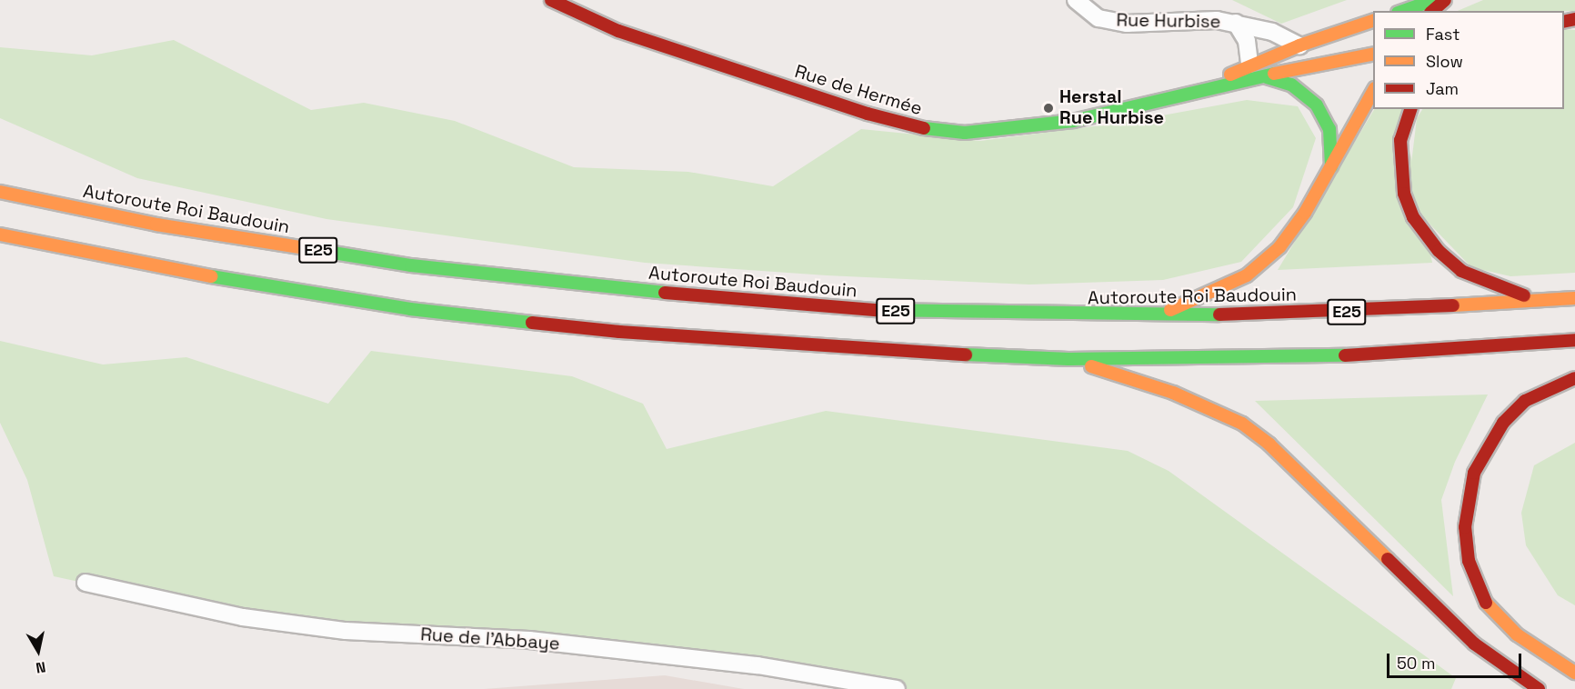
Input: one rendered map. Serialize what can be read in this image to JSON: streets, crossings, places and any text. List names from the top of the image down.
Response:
{
  "streets": {
    "main road": ["Rue de Hermée", "Autoroute Roi Baudouin", "E25"],
    "street": ["Rue Hurbise", "Rue de l'Abbaye"]
  },
  "crossings": [
    ["Rue Hurbise", "Rue de Hermée"]
  ],
  "places": ["Herstal Rue Hurbise"],
  "legend": ["Fast", "Slow", "Jam"],
  "scale_bar": "50 m",
  "north": "bottom"
}
